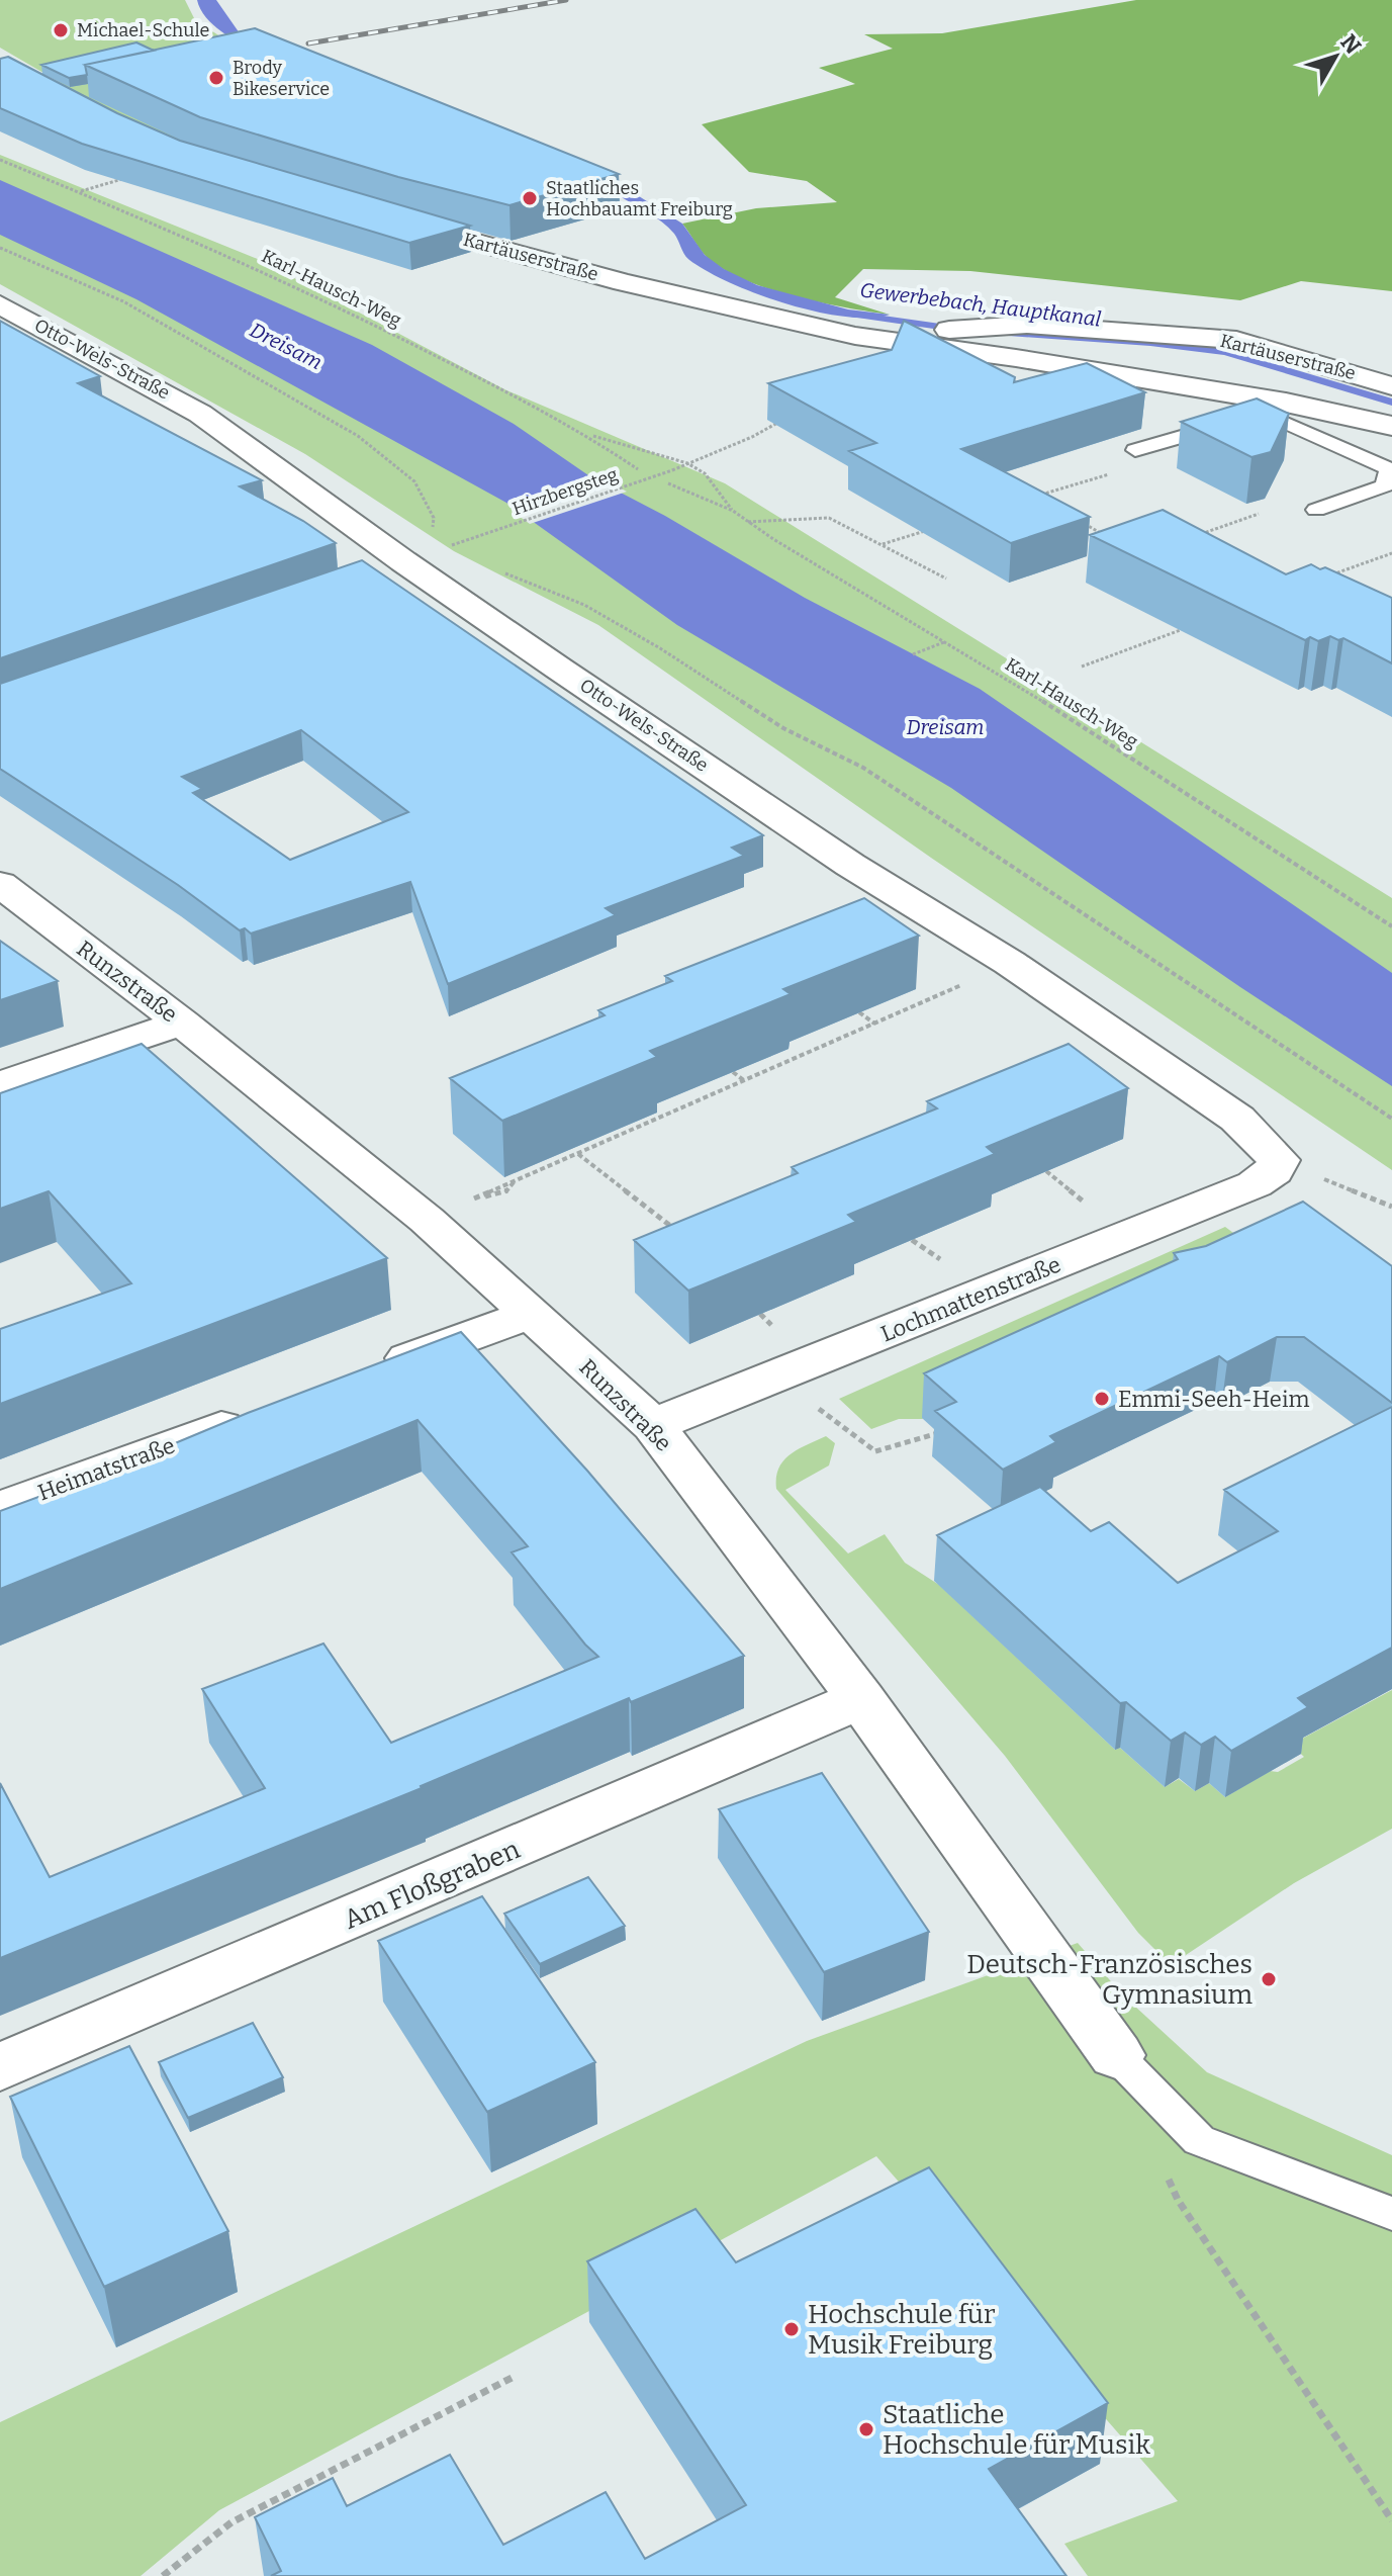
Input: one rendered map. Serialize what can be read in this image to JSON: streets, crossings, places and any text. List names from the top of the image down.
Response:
{
  "streets": {
    "street": [
      "Kartäuserstraße",
      "Otto-Wels-Straße",
      "Runzstraße",
      "Lochmattenstraße",
      "Heimatstraße",
      "Am Floßgraben"
    ],
    "path": ["Karl-Hausch-Weg", "Hirzbergsteg"]
  },
  "crossings": [
    ["Karl-Hausch-Weg", "Hirzbergsteg"],
    ["Otto-Wels-Straße", "Lochmattenstraße"],
    ["Runzstraße", "Lochmattenstraße"],
    ["Runzstraße", "Am Floßgraben"]
  ],
  "water": ["Gewerbebach, Hauptkanal", "Dreisam"],
  "places": [
    "Michael-Schule",
    "Brody Bikeservice",
    "Staatliches Hochbauamt Freiburg",
    "Emmi-Seeh-Heim",
    "Deutsch-Französisches Gymnasium",
    "Hochschule für Musik Freiburg",
    "Staatliche Hochschule für Musik"
  ],
  "north": "top right"
}
